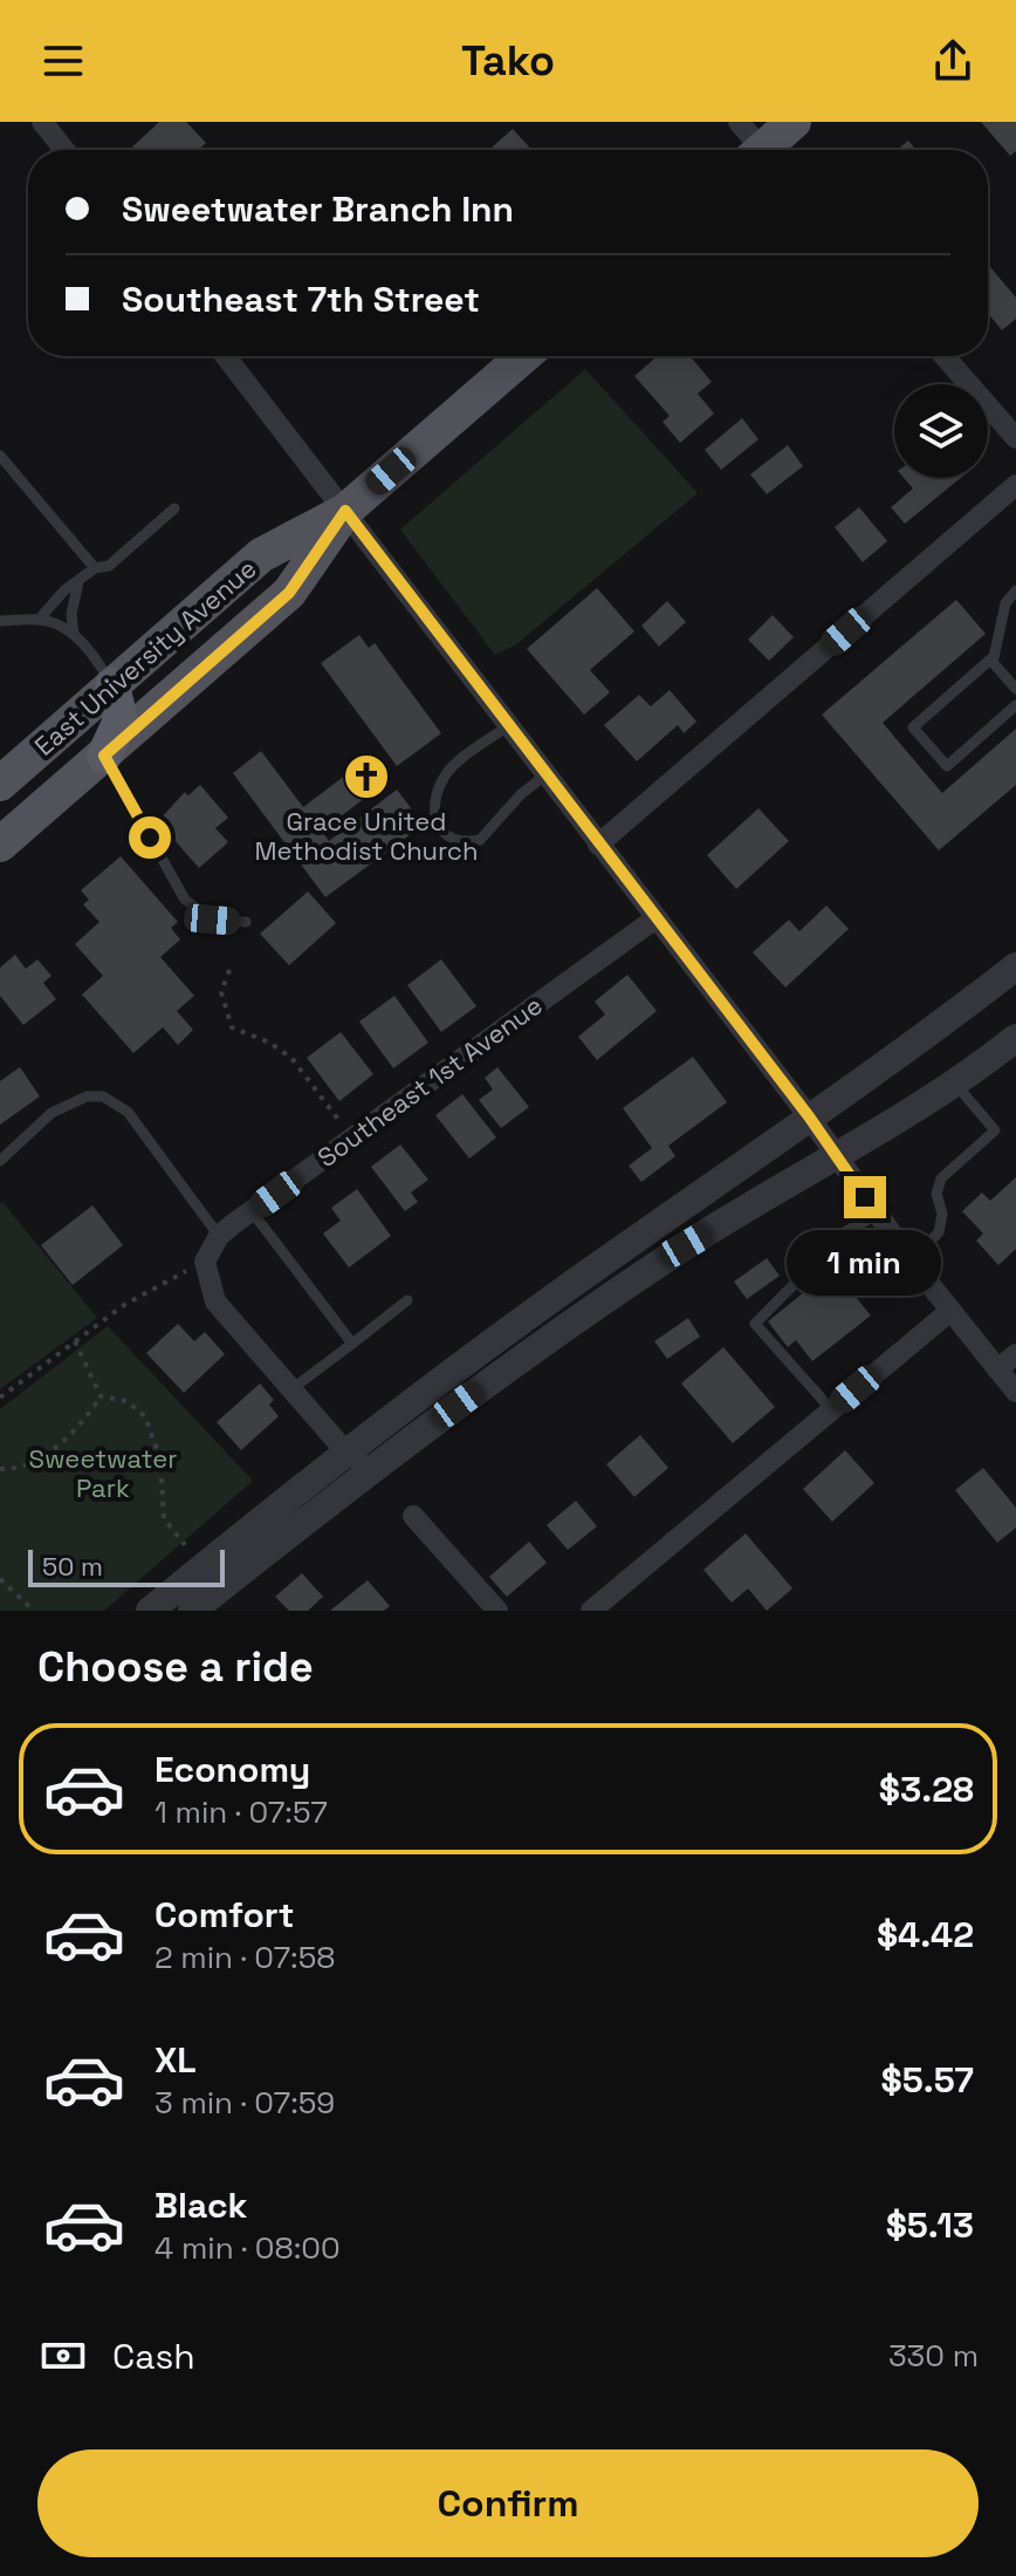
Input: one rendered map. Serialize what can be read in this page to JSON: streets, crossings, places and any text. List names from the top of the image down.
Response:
{
  "streets": {
    "main road": ["East University Avenue"],
    "street": ["Southeast 1st Avenue"]
  },
  "parks": ["Sweetwater Park"],
  "places": {
    "church": ["Grace United Methodist Church"]
  },
  "scale_bar": "50 m",
  "page": {
    "header": "Tako",
    "banner": ["Sweetwater Branch Inn", "Southeast 7th Street"],
    "bubble": "1 min",
    "scale": "50 m",
    "heading": "Choose a ride",
    "list": [
      {
        "name": "Economy",
        "note": "1 min · 07:57",
        "value": "$3.28"
      },
      {
        "name": "Comfort",
        "note": "2 min · 07:58",
        "value": "$4.42"
      },
      {
        "name": "XL",
        "note": "3 min · 07:59",
        "value": "$5.57"
      },
      {
        "name": "Black",
        "note": "4 min · 08:00",
        "value": "$5.13"
      }
    ],
    "pay": ["Cash", "330 m"],
    "buttons": "Confirm"
  }
}
